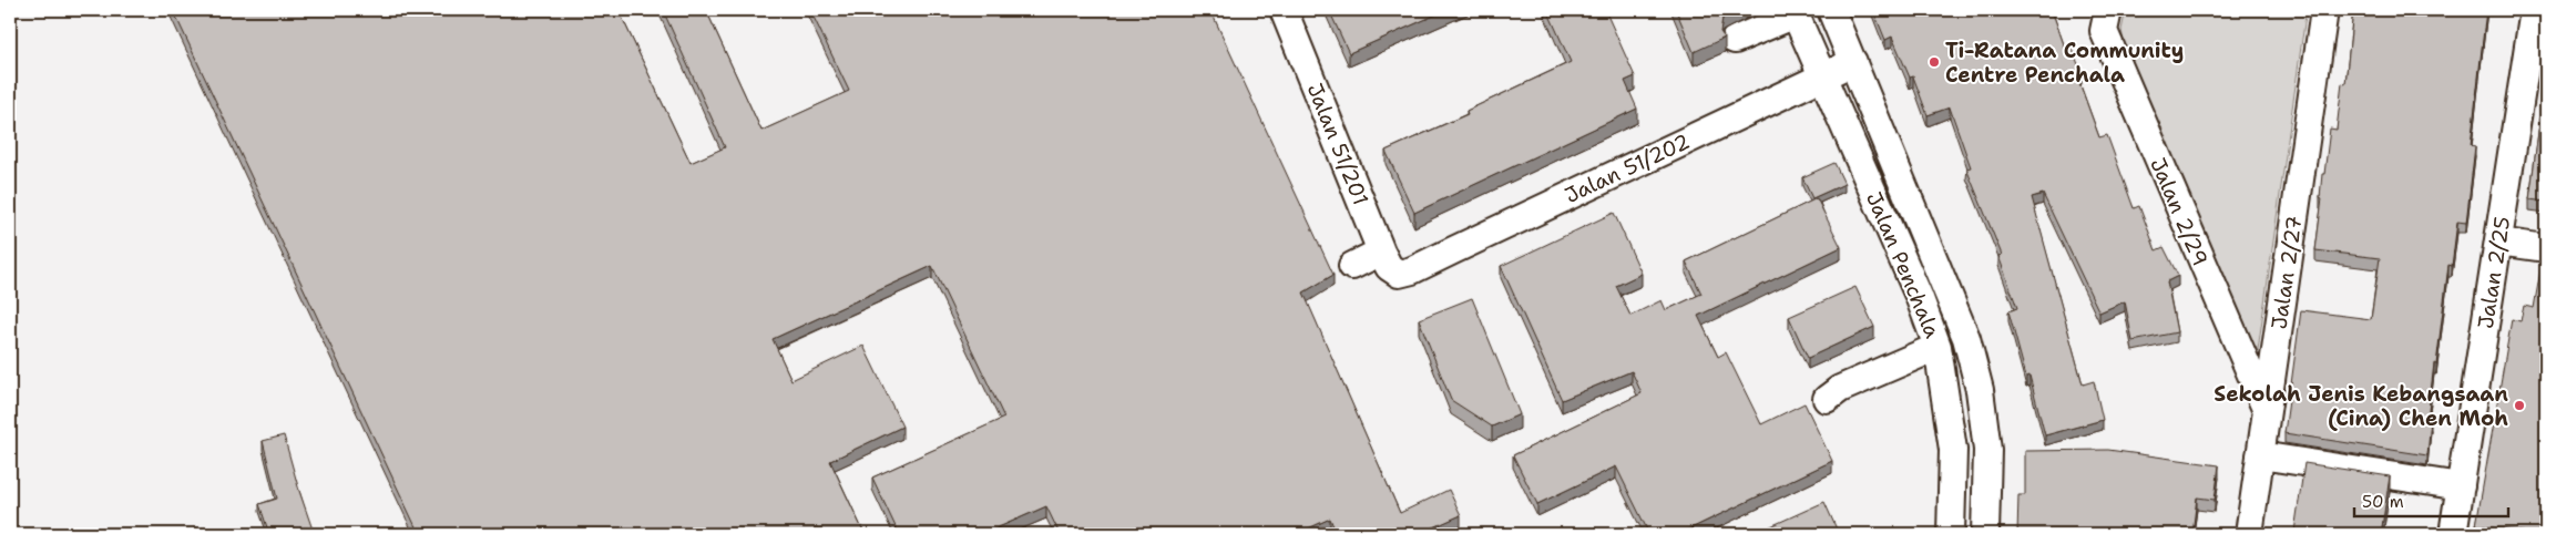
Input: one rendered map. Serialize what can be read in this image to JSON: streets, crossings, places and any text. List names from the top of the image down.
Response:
{
  "streets": {
    "street": [
      "Jalan 51/201",
      "Jalan 51/202",
      "Jalan 2/29",
      "Jalan Penchala",
      "Jalan 2/27",
      "Jalan 2/25"
    ]
  },
  "crossings": [
    ["Jalan 51/201", "Jalan 51/202"],
    ["Jalan 51/202", "Jalan Penchala"],
    ["Jalan 2/29", "Jalan 2/27"]
  ],
  "places": ["Ti-Ratana Community Centre Penchala", "Sekolah Jenis Kebangsaan (Cina) Chen Moh"],
  "scale_bar": "50 m"
}
